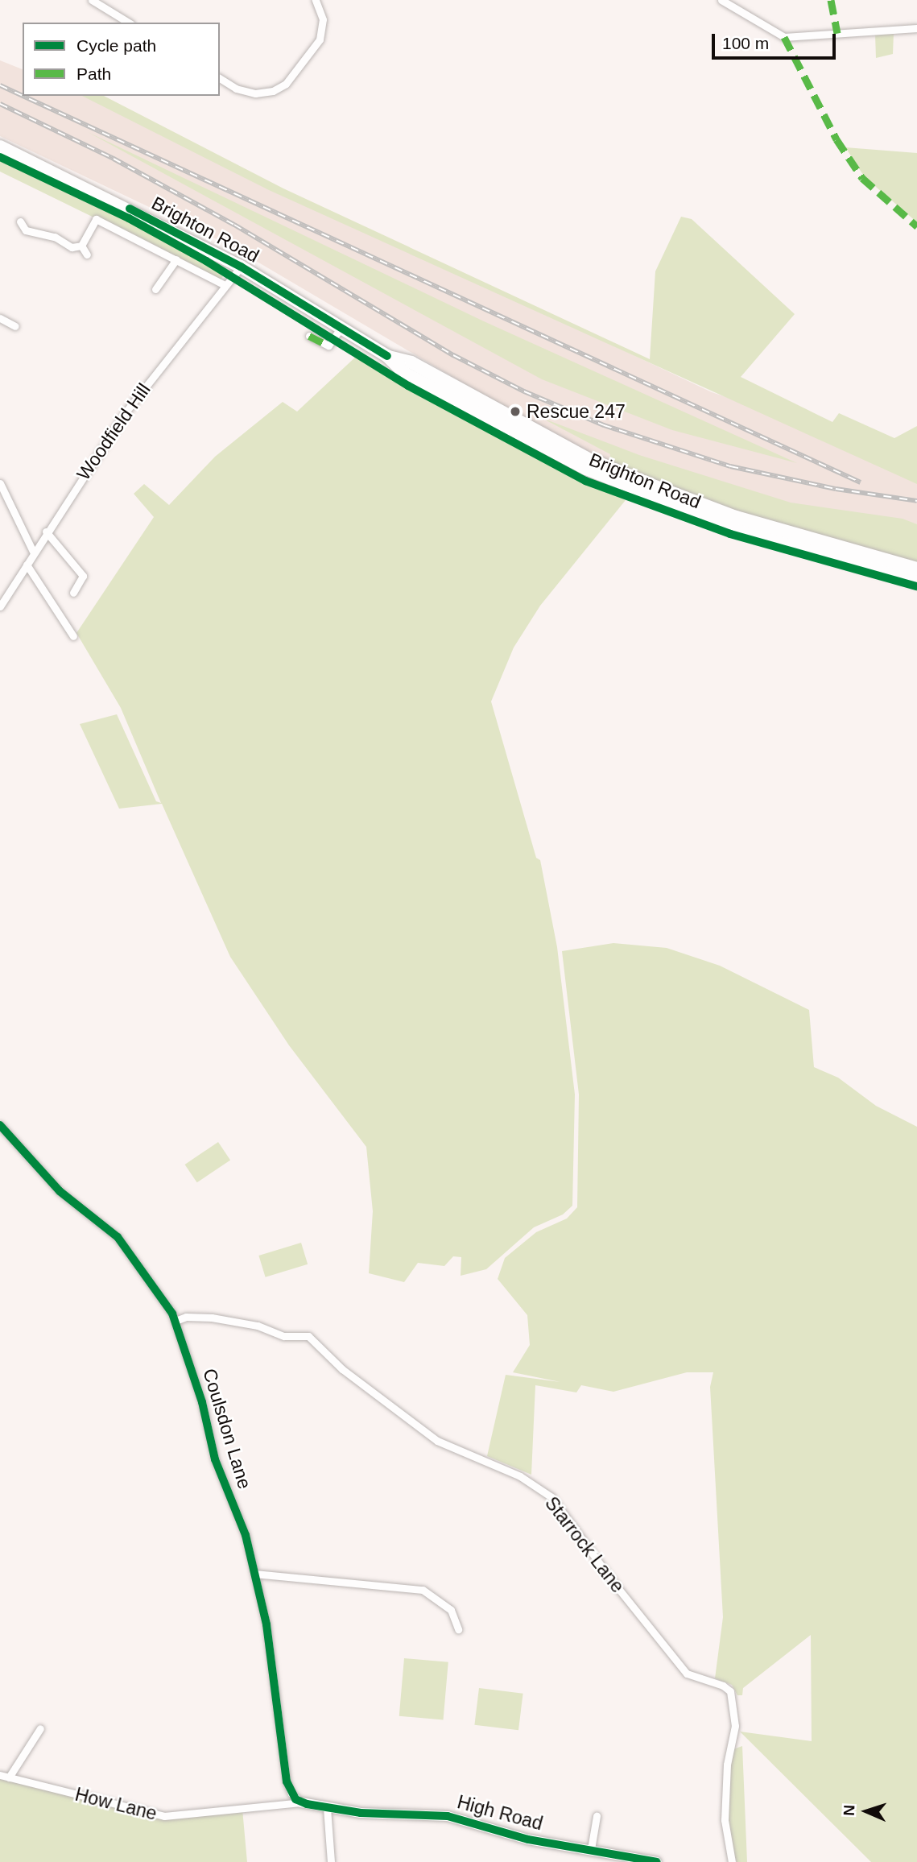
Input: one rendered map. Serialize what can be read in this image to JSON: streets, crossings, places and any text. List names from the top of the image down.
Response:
{
  "streets": {
    "highway": ["Brighton Road"],
    "street": [
      "Woodfield Hill",
      "Coulsdon Lane",
      "Starrock Lane",
      "How Lane",
      "High Road"
    ]
  },
  "crossings": [
    ["Brighton Road", "Woodfield Hill"],
    ["Coulsdon Lane", "Starrock Lane"],
    ["Coulsdon Lane", "How Lane"],
    ["Coulsdon Lane", "High Road"],
    ["How Lane", "High Road"]
  ],
  "places": ["Rescue 247"],
  "legend": ["Cycle path", "Path"],
  "scale_bar": "100 m",
  "north": "left"
}
